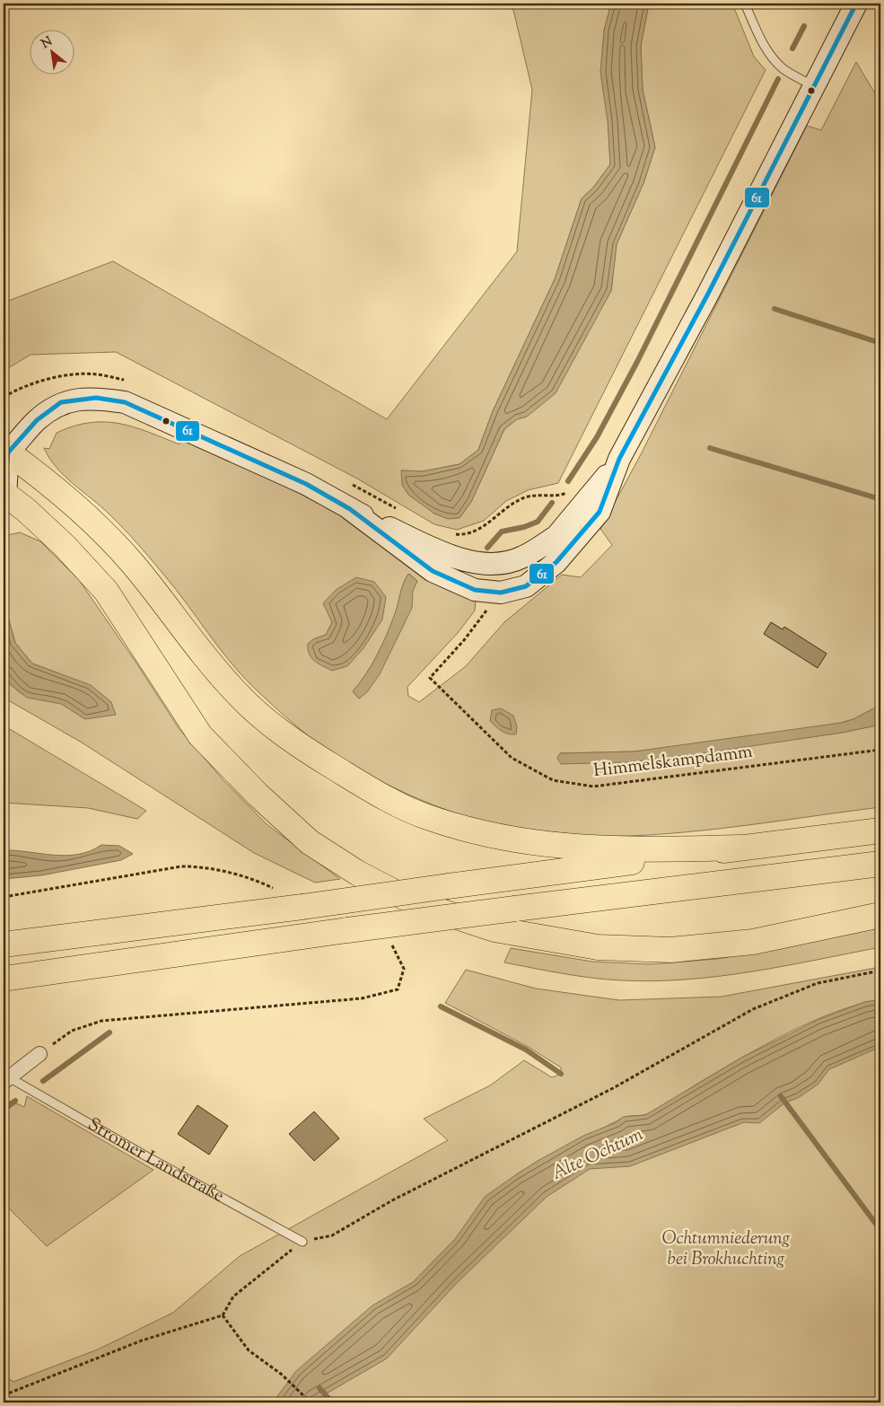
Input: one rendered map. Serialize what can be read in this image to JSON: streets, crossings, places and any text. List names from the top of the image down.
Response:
{
  "streets": {
    "street": ["Stromer Landstraße"],
    "path": ["Himmelskampdamm"]
  },
  "water": ["Alte Ochtum"],
  "parks": ["Ochtumniederung bei Brokhuchting"],
  "lines": ["transit line 61"],
  "north": "top left"
}
